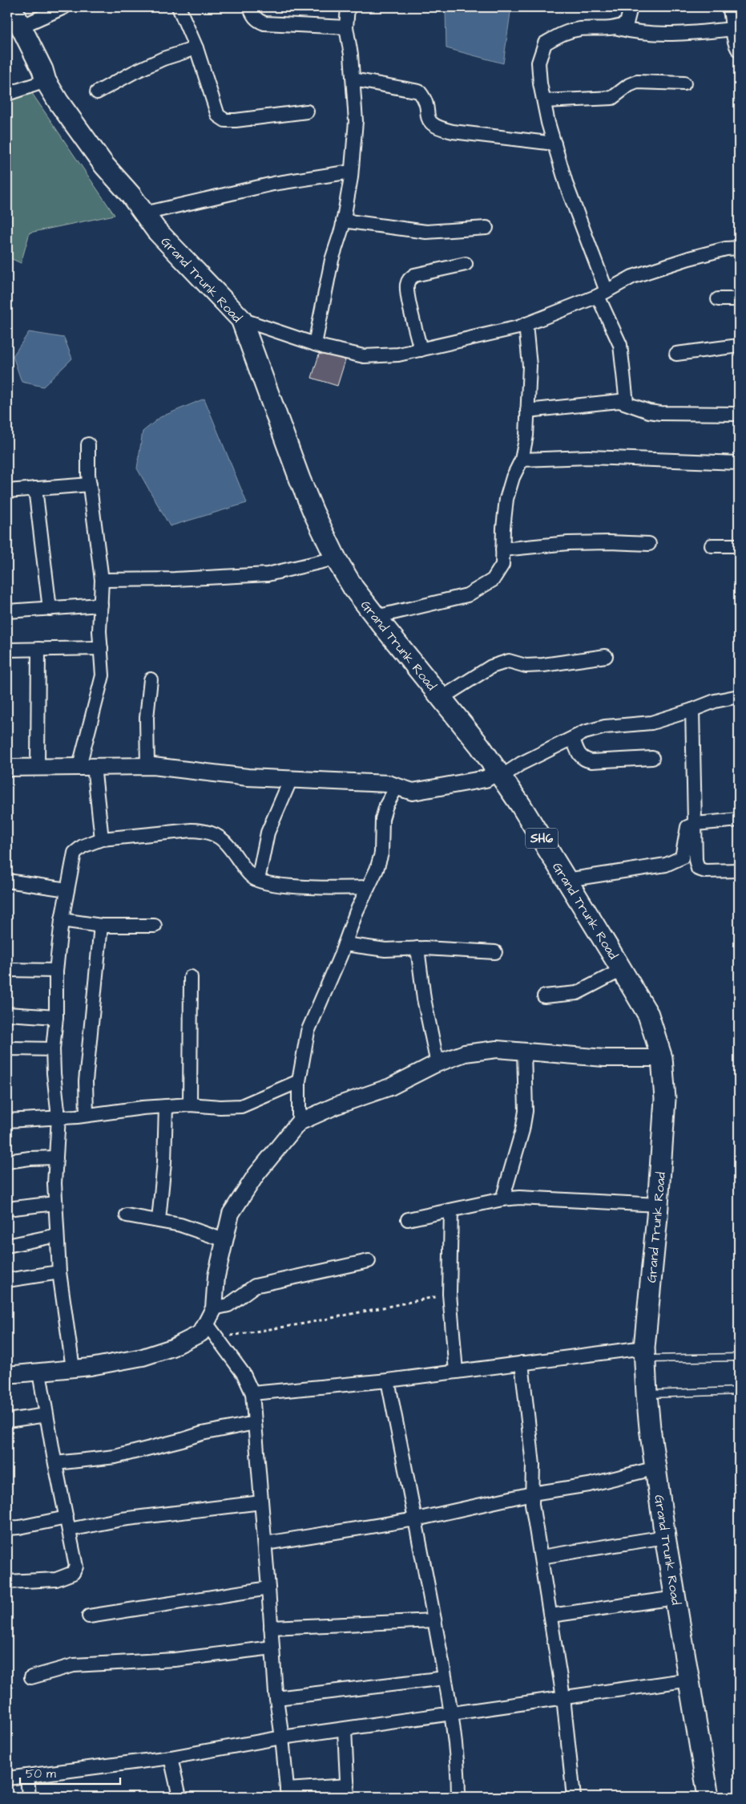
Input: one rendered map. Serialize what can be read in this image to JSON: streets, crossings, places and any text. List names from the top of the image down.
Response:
{
  "streets": {
    "main road": ["Grand Trunk Road", "SH6"]
  },
  "scale_bar": "50 m"
}
